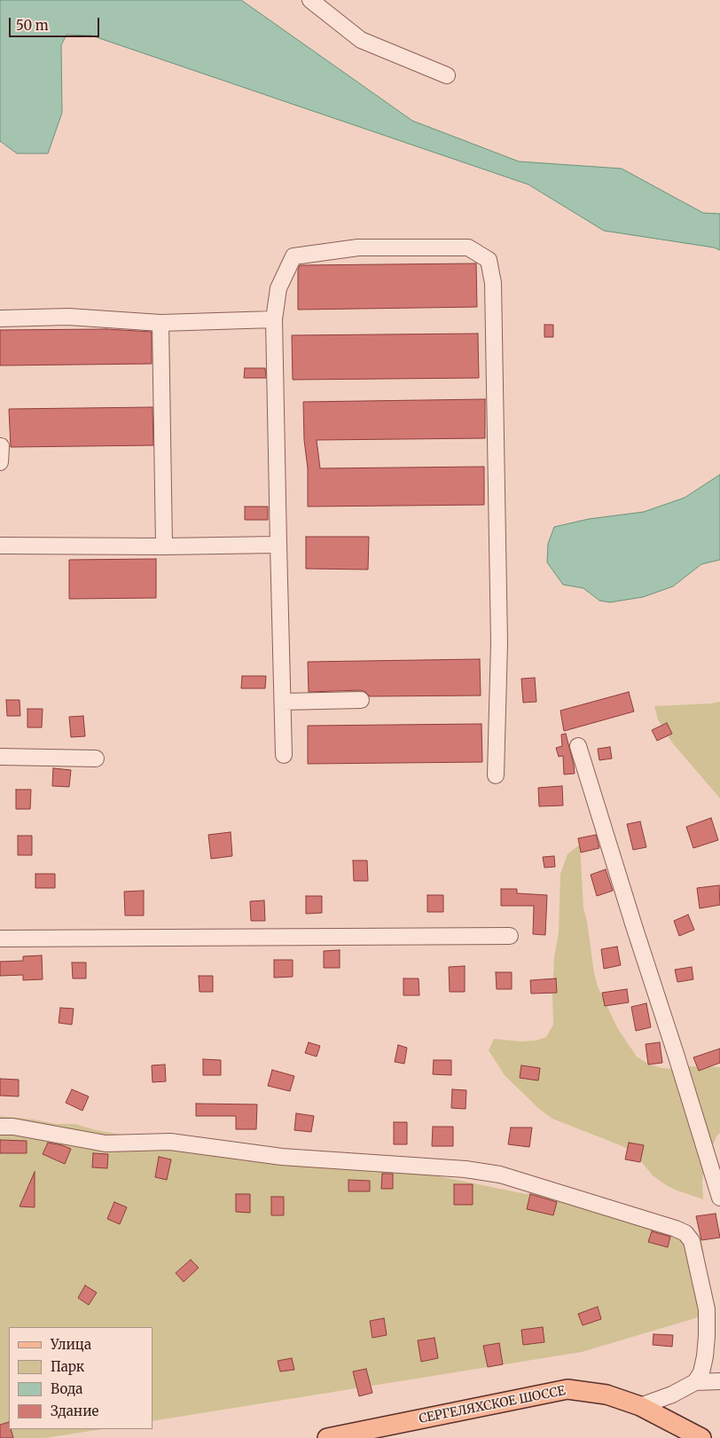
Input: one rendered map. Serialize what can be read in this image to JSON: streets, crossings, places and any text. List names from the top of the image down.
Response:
{
  "streets": {
    "main road": ["СЕРГЕЛЯХСКОЕ ШОССЕ"]
  },
  "legend": [
    "Улица",
    "Парк",
    "Вода",
    "Здание"
  ],
  "scale_bar": "50 m"
}
